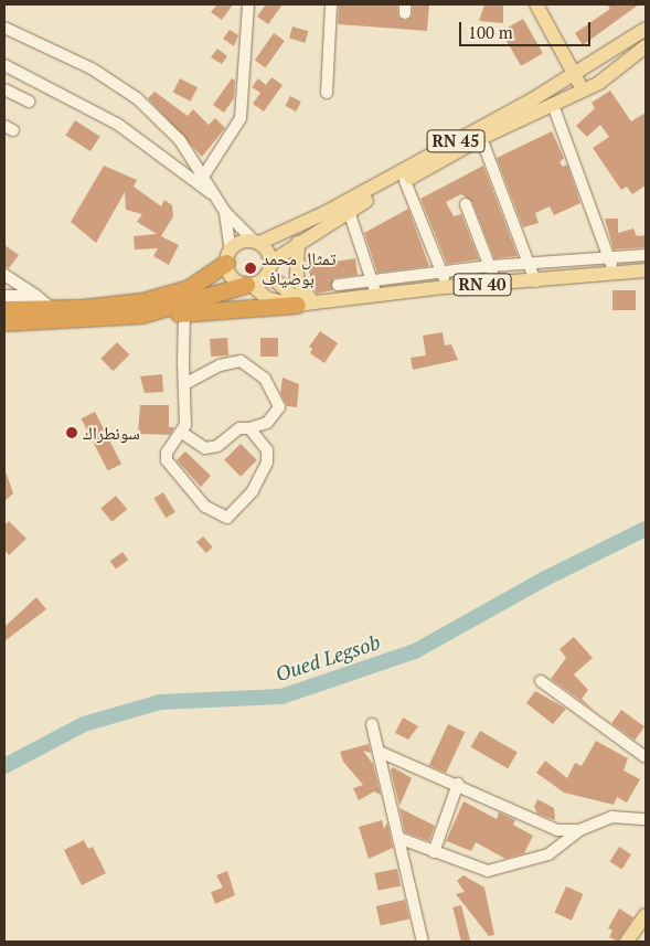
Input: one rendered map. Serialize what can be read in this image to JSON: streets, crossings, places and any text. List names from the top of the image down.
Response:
{
  "streets": {
    "highway": ["RN 40"],
    "main road": ["RN 45"]
  },
  "crossings": [
    ["RN 45", "RN 40"]
  ],
  "water": ["Oued Legsob"],
  "places": ["تمثال محمد بوضياف", "سونطراك"],
  "scale_bar": "100 m"
}
